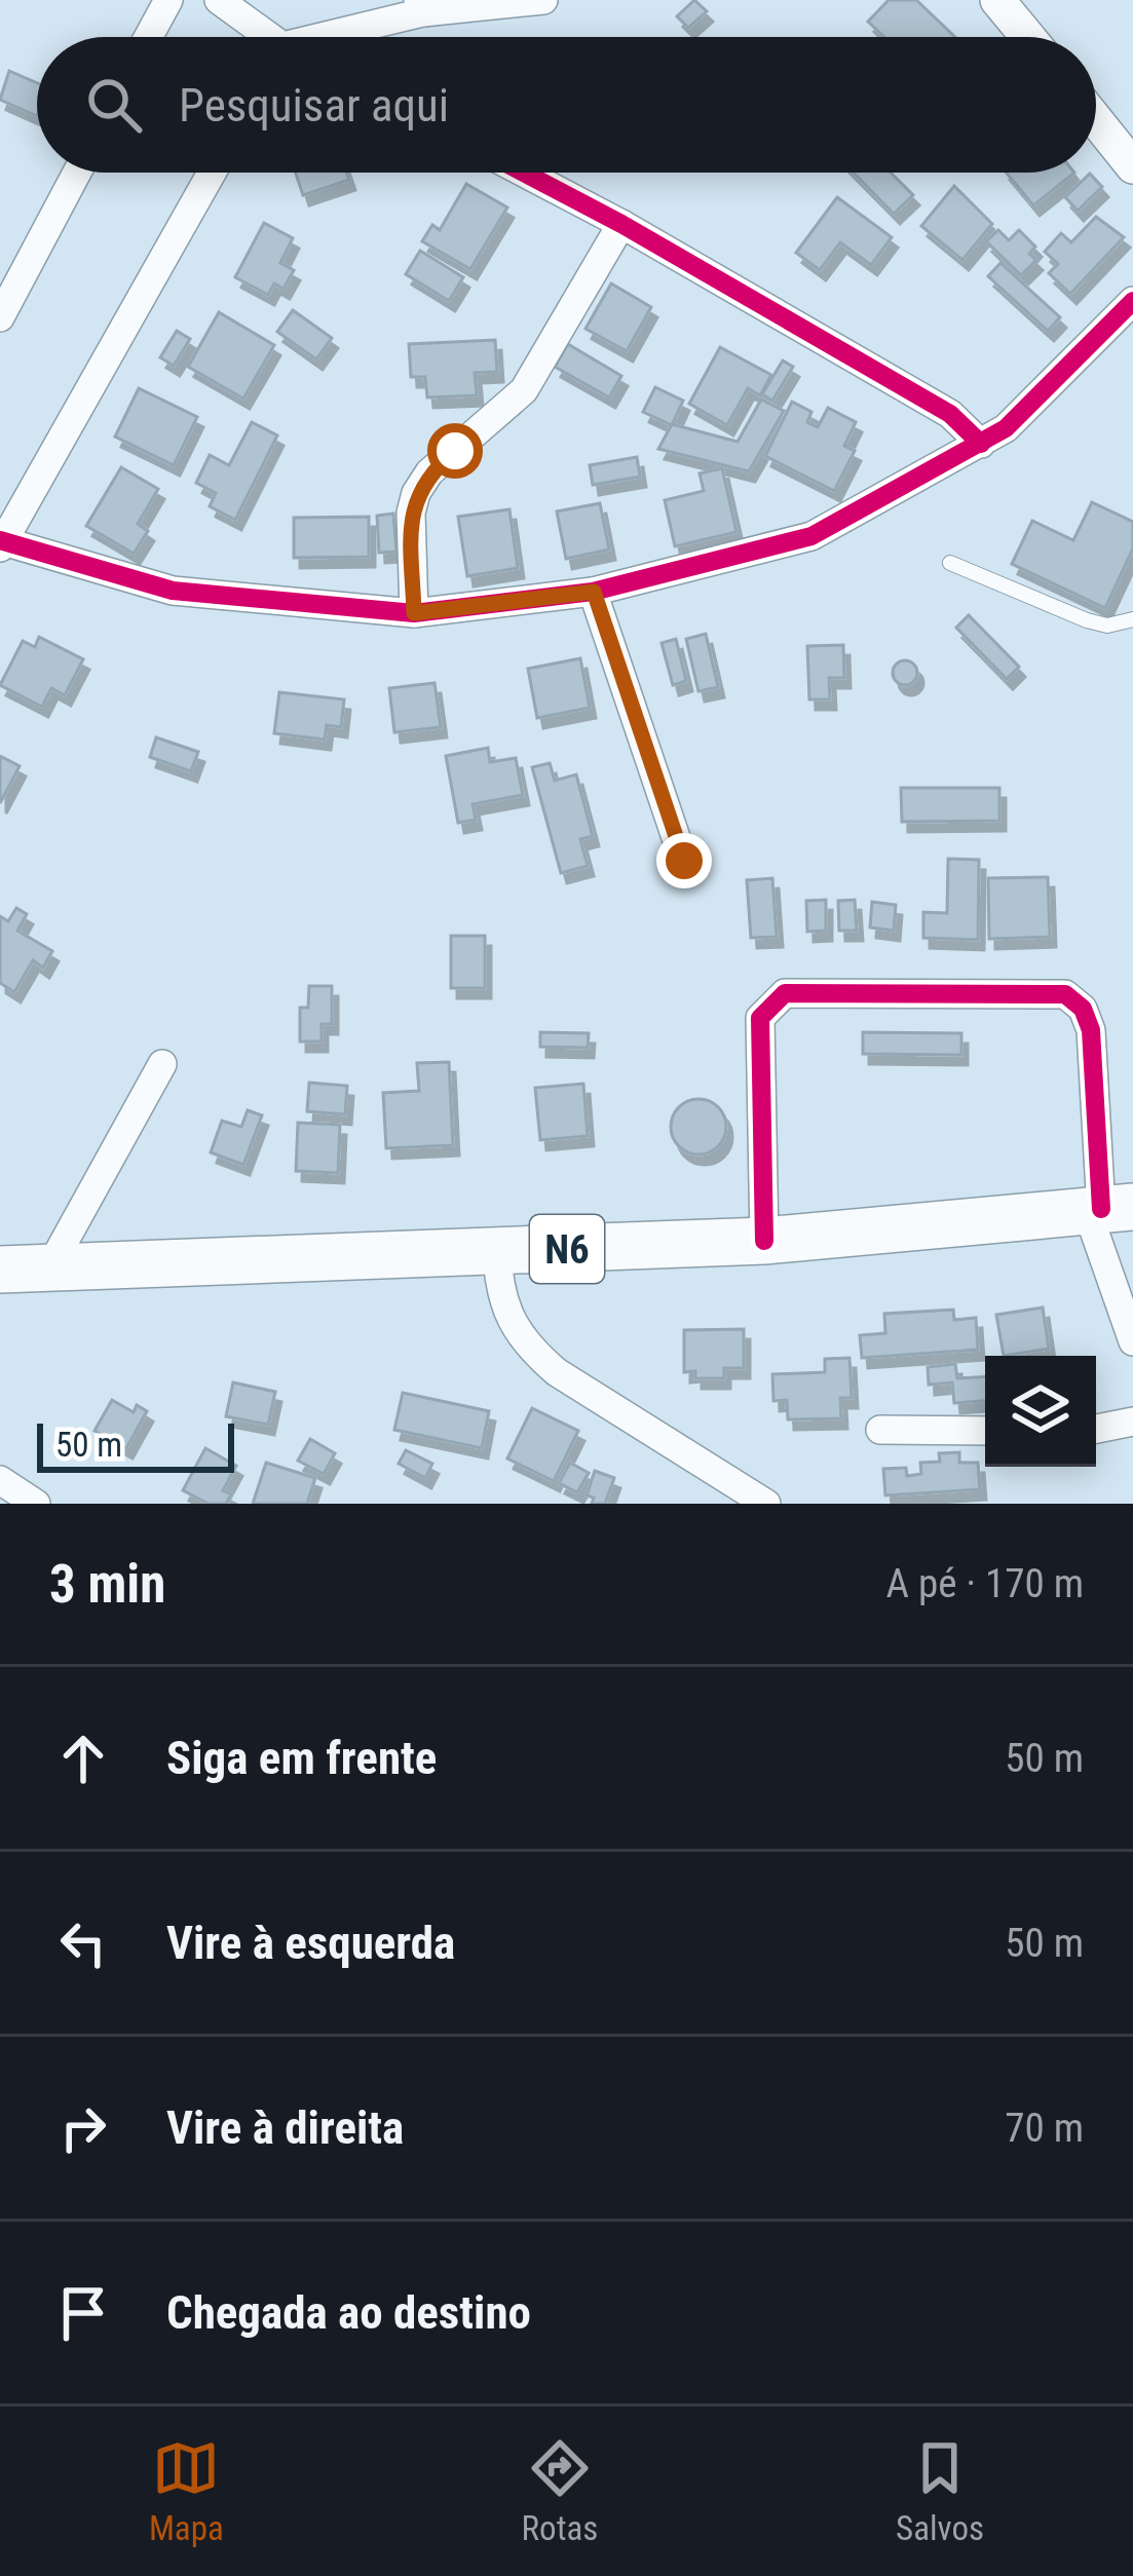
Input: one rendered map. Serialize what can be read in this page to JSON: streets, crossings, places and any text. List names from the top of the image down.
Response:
{
  "streets": {
    "highway": ["N6"]
  },
  "scale_bar": "50 m",
  "page": {
    "search": "Pesquisar aqui",
    "scale": "50 m",
    "heading": ["3 min", "A pé · 170 m"],
    "list": [
      ["Siga em frente", "50 m"],
      ["Vire à esquerda", "50 m"],
      ["Vire à direita", "70 m"],
      "Chegada ao destino"
    ],
    "nav": ["Mapa", "Rotas", "Salvos"]
  }
}
